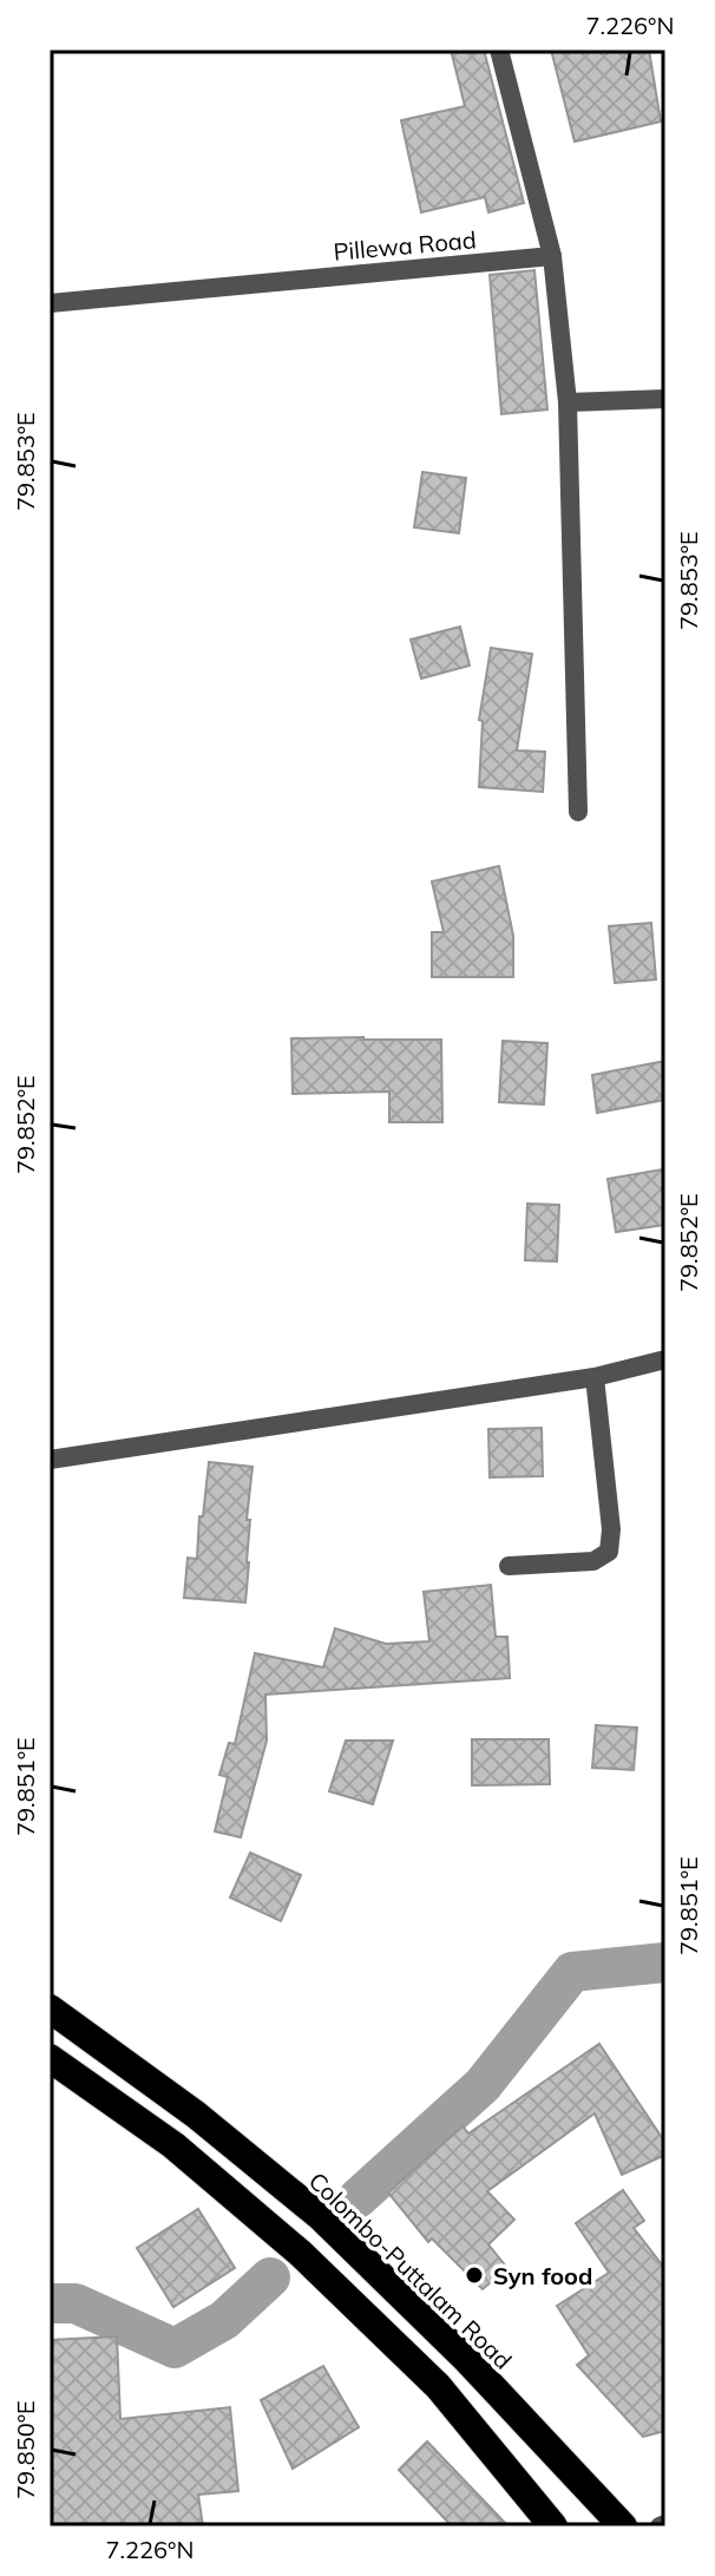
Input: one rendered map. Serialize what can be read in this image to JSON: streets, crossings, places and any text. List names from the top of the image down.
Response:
{
  "streets": {
    "highway": ["Colombo-Puttalam Road"],
    "street": ["Pillewa Road"]
  },
  "places": ["Syn food"],
  "coordinates": [
    "7.226°N",
    "79.853°E",
    "79.852°E",
    "79.851°E",
    "79.850°E"
  ]
}
